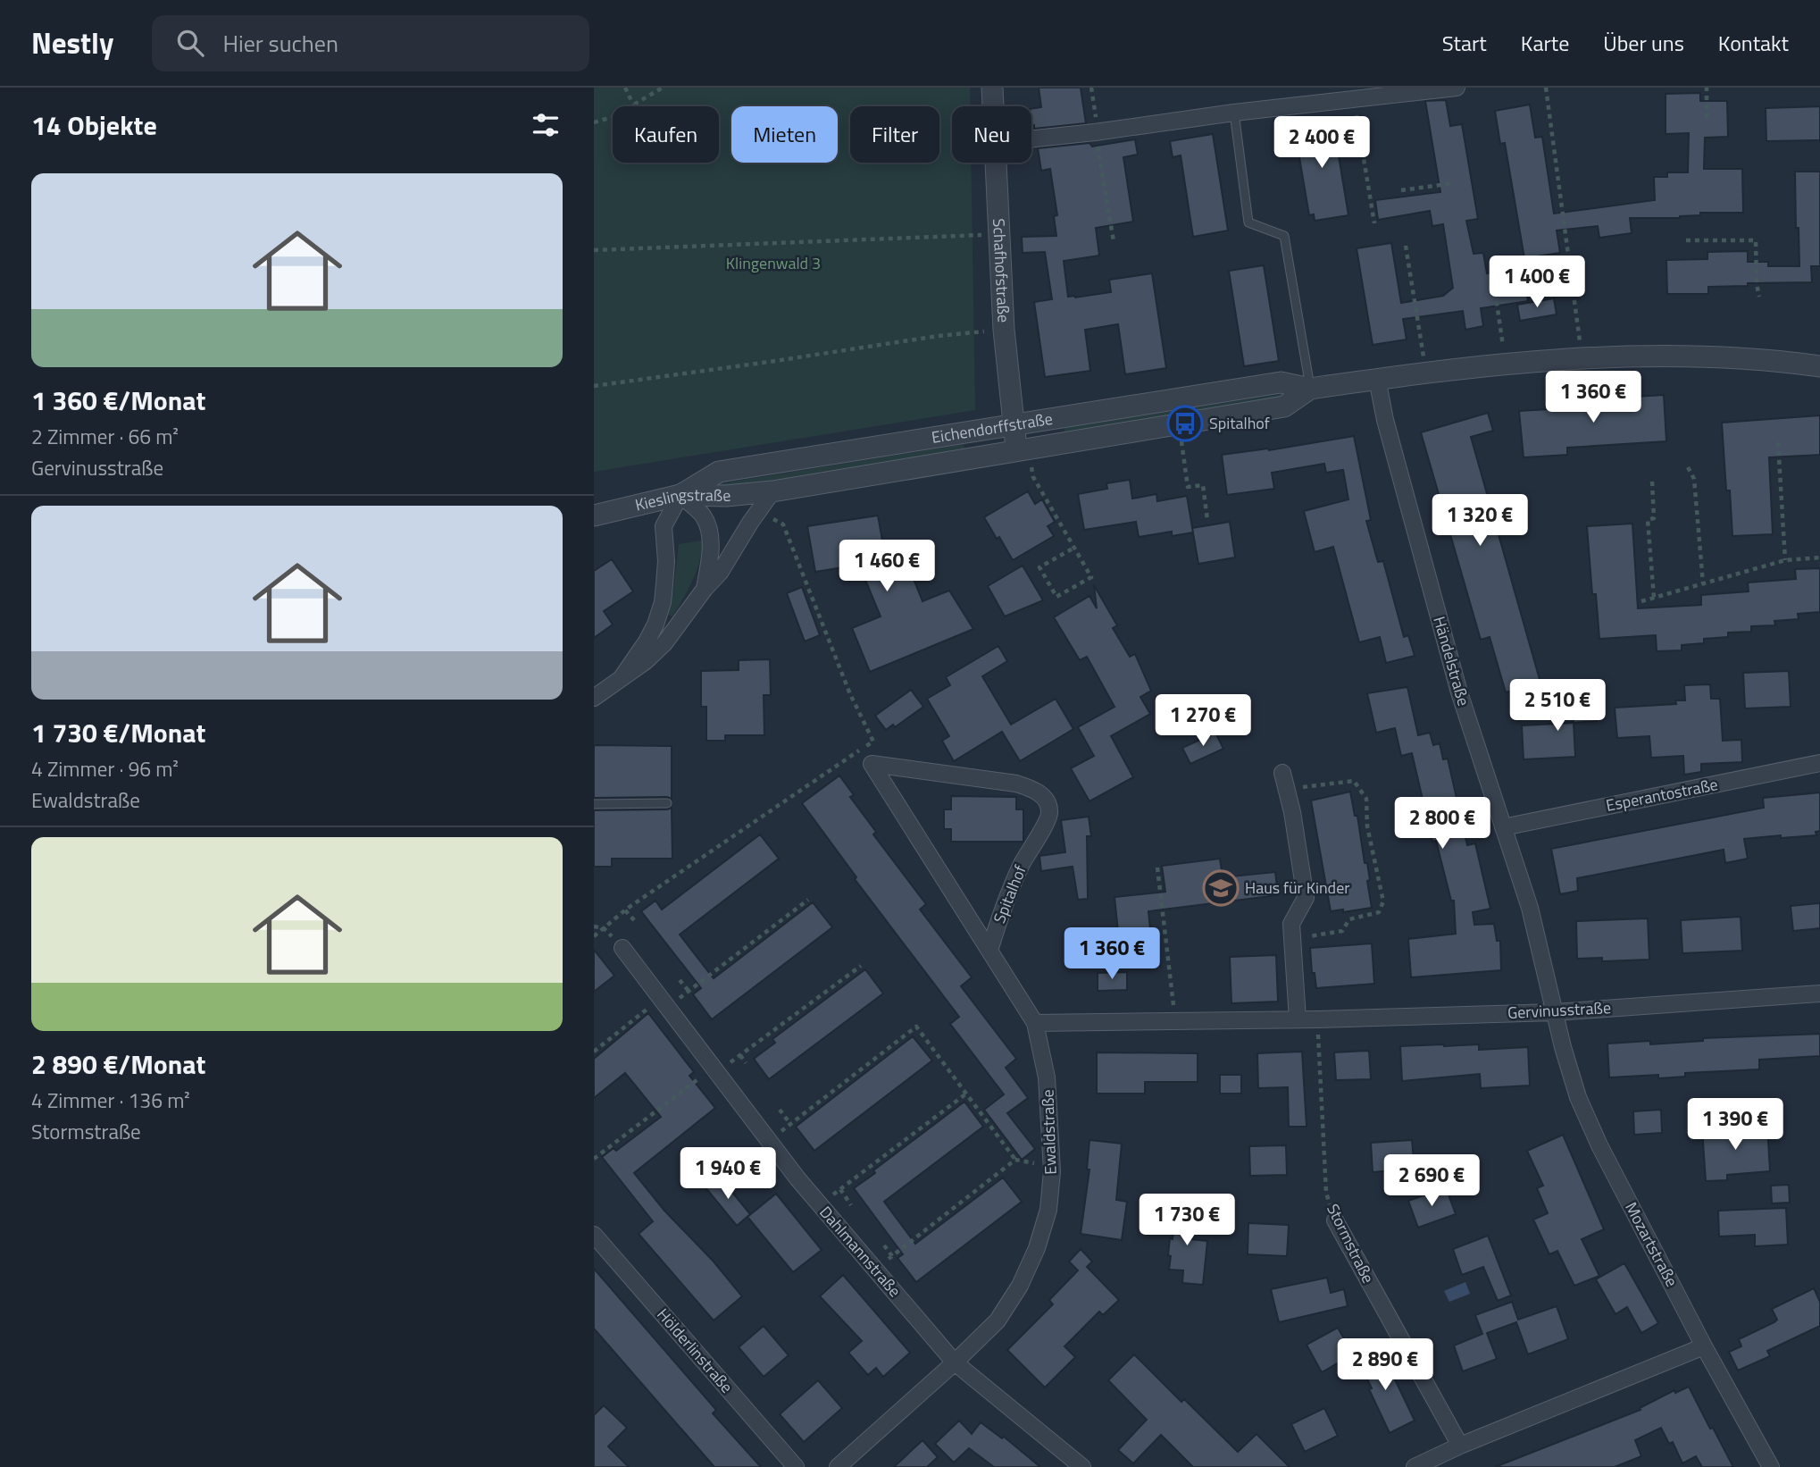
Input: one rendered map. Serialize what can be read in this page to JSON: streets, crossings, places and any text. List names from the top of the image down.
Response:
{
  "streets": {
    "street": [
      "Schafhofstraße",
      "Eichendorffstraße",
      "Kieslingstraße",
      "Händelstraße",
      "Esperantostraße",
      "Spitalhof",
      "Gervinusstraße",
      "Ewaldstraße",
      "Stormstraße",
      "Mozartstraße",
      "Dahlmannstraße",
      "Hölderlinstraße"
    ]
  },
  "crossings": [
    ["Schafhofstraße", "Eichendorffstraße"],
    ["Eichendorffstraße", "Kieslingstraße"],
    ["Eichendorffstraße", "Händelstraße"],
    ["Händelstraße", "Esperantostraße"],
    ["Händelstraße", "Gervinusstraße"],
    ["Händelstraße", "Mozartstraße"],
    ["Spitalhof", "Ewaldstraße"],
    ["Gervinusstraße", "Ewaldstraße"],
    ["Gervinusstraße", "Stormstraße"],
    ["Gervinusstraße", "Mozartstraße"],
    ["Ewaldstraße", "Dahlmannstraße"]
  ],
  "parks": ["Klingenwald 3"],
  "places": {
    "bus stop": ["Spitalhof"],
    "school or university": ["Haus für Kinder"]
  },
  "page": {
    "header": "Nestly",
    "search": "Hier suchen",
    "nav": [
      "Start",
      "Karte",
      "Über uns",
      "Kontakt"
    ],
    "heading": "14 Objekte",
    "chip": [
      "Kaufen",
      "Mieten",
      "Filter",
      "Neu"
    ],
    "price": [
      "2 400 €",
      "1 400 €",
      "1 360 €",
      "1 320 €",
      "1 460 €",
      "2 510 €",
      "1 270 €",
      "2 800 €",
      "1 360 €",
      "1 390 €",
      "1 940 €",
      "2 690 €",
      "1 730 €",
      "2 890 €"
    ],
    "list": [
      {
        "name": "1 360 €/Monat",
        "note": "2 Zimmer · 66 m² · Gervinusstraße"
      },
      {
        "name": "1 730 €/Monat",
        "note": "4 Zimmer · 96 m² · Ewaldstraße"
      },
      {
        "name": "2 890 €/Monat",
        "note": "4 Zimmer · 136 m² · Stormstraße"
      }
    ]
  }
}
